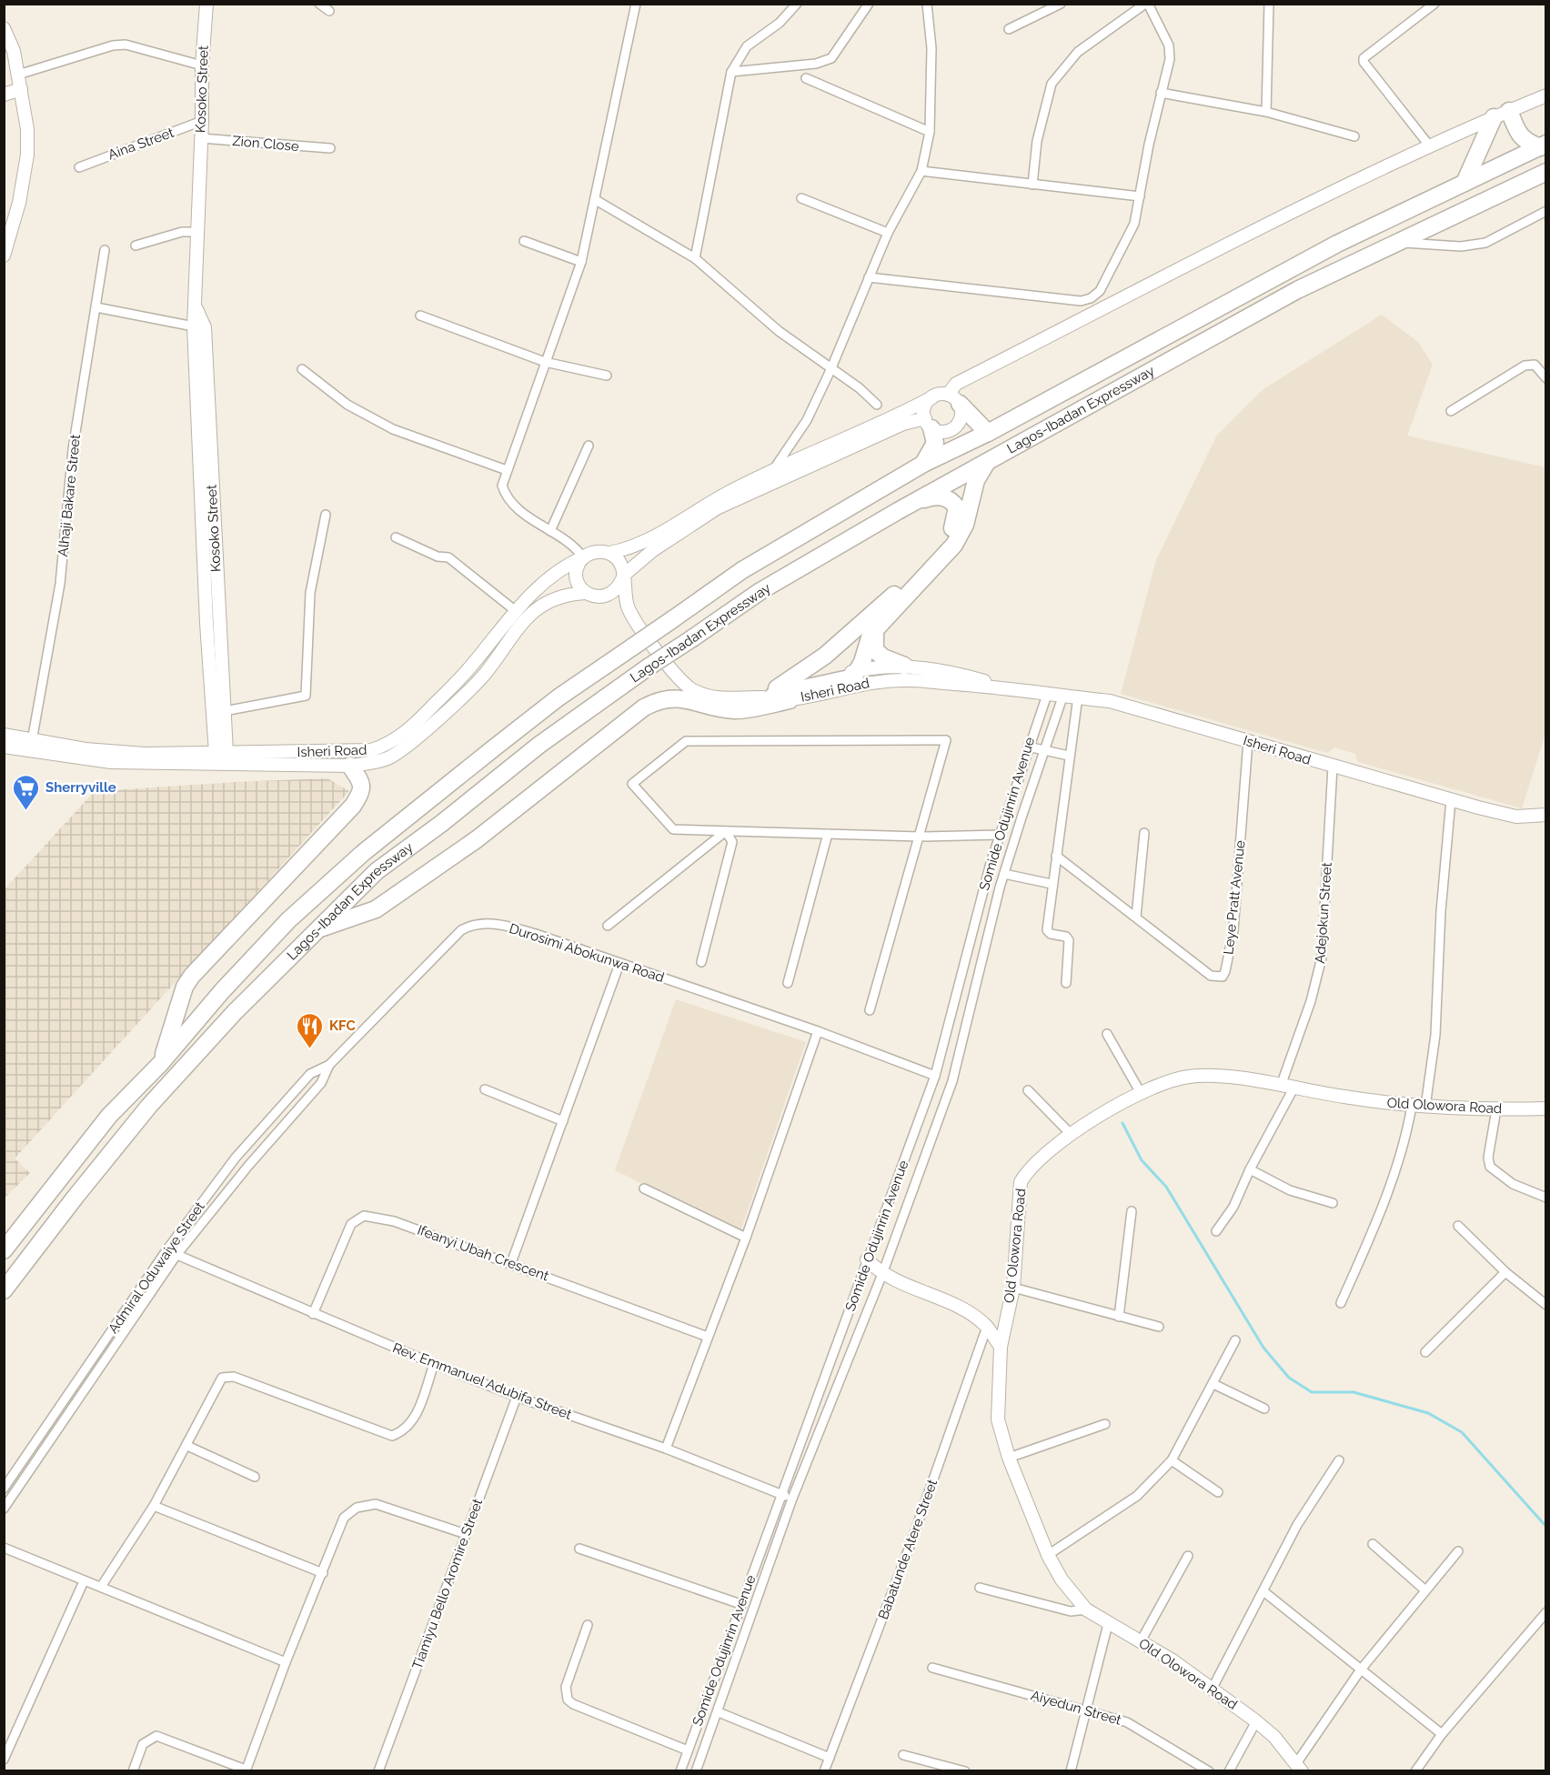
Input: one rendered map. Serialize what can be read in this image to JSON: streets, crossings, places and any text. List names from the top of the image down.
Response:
{
  "streets": {
    "highway": ["Lagos-Ibadan Expressway"],
    "main road": ["Kosoko Street", "Isheri Road", "Old Olowora Road"],
    "street": [
      "Aina Street",
      "Zion Close",
      "Alhaji Bakare Street",
      "Somide Odujinrin Avenue",
      "Leye Pratt Avenue",
      "Adejokun Street",
      "Durosimi Abokunwa Road",
      "Ifeanyi Ubah Crescent",
      "Admiral Oduwaiye Street",
      "Rev. Emmanuel Adubifa Street",
      "Babatunde Atere Street",
      "Tiamiyu Bello Aromire Street",
      "Aiyedun Street"
    ]
  },
  "crossings": [
    ["Kosoko Street", "Aina Street"],
    ["Kosoko Street", "Zion Close"],
    ["Kosoko Street", "Isheri Road"],
    ["Alhaji Bakare Street", "Isheri Road"],
    ["Isheri Road", "Somide Odujinrin Avenue"],
    ["Isheri Road", "Leye Pratt Avenue"],
    ["Isheri Road", "Adejokun Street"],
    ["Somide Odujinrin Avenue", "Durosimi Abokunwa Road"],
    ["Somide Odujinrin Avenue", "Rev. Emmanuel Adubifa Street"],
    ["Adejokun Street", "Old Olowora Road"],
    ["Durosimi Abokunwa Road", "Admiral Oduwaiye Street"],
    ["Durosimi Abokunwa Road", "Rev. Emmanuel Adubifa Street"],
    ["Ifeanyi Ubah Crescent", "Rev. Emmanuel Adubifa Street"],
    ["Admiral Oduwaiye Street", "Rev. Emmanuel Adubifa Street"],
    ["Rev. Emmanuel Adubifa Street", "Tiamiyu Bello Aromire Street"]
  ],
  "places": {
    "supermarket": ["Sherryville"],
    "restaurant": ["KFC"]
  }
}
